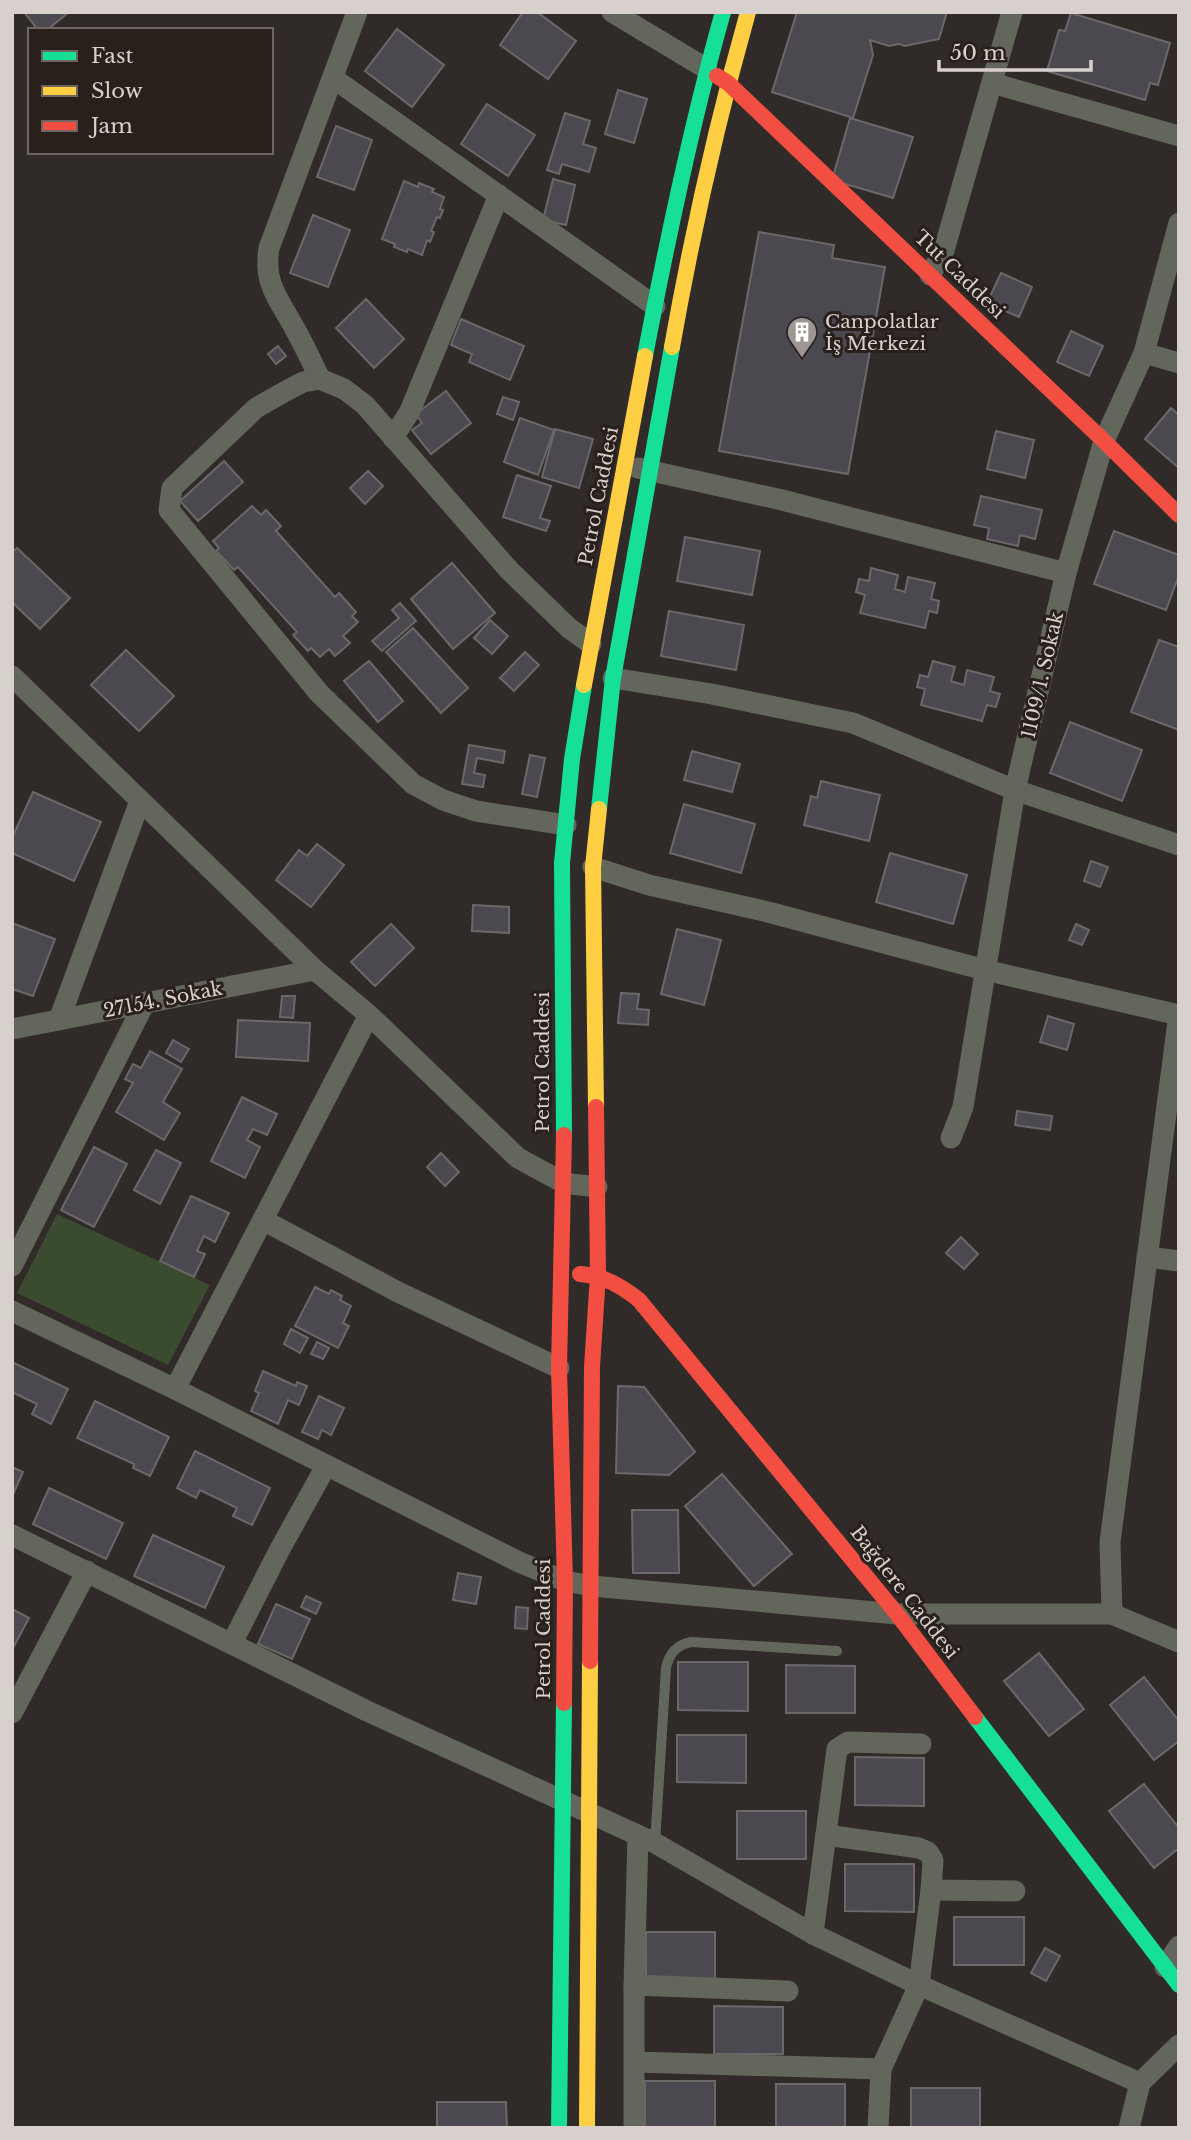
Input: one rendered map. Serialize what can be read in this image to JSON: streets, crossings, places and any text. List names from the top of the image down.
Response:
{
  "streets": {
    "main road": ["Tut Caddesi", "Petrol Caddesi", "Bağdere Caddesi"],
    "street": ["1109/1. Sokak", "27154. Sokak"]
  },
  "crossings": [
    ["Tut Caddesi", "Petrol Caddesi"],
    ["Tut Caddesi", "1109/1. Sokak"],
    ["Petrol Caddesi", "Bağdere Caddesi"]
  ],
  "places": {
    "building": ["Canpolatlar İş Merkezi"]
  },
  "legend": ["Fast", "Slow", "Jam"],
  "scale_bar": "50 m"
}
